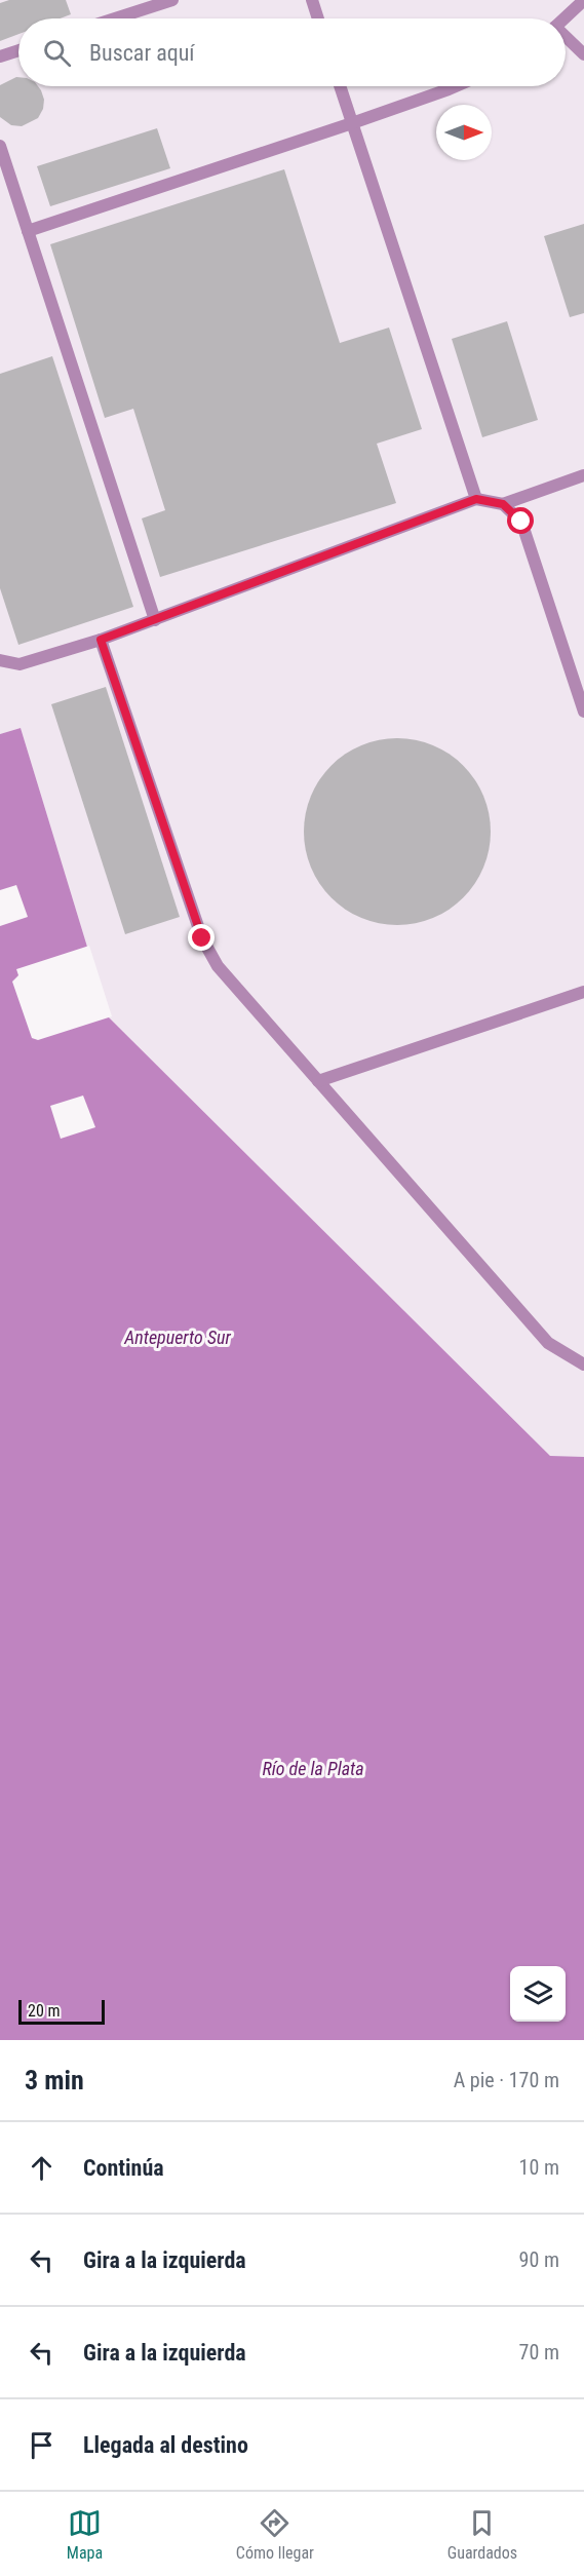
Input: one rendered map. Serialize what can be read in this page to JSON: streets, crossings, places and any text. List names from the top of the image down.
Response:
{
  "water": ["Antepuerto Sur", "Río de la Plata"],
  "scale_bar": "20 m",
  "north": "right",
  "page": {
    "search": "Buscar aquí",
    "scale": "20 m",
    "heading": ["3 min", "A pie · 170 m"],
    "list": [
      ["Continúa", "10 m"],
      ["Gira a la izquierda", "90 m"],
      ["Gira a la izquierda", "70 m"],
      "Llegada al destino"
    ],
    "nav": ["Mapa", "Cómo llegar", "Guardados"]
  }
}
